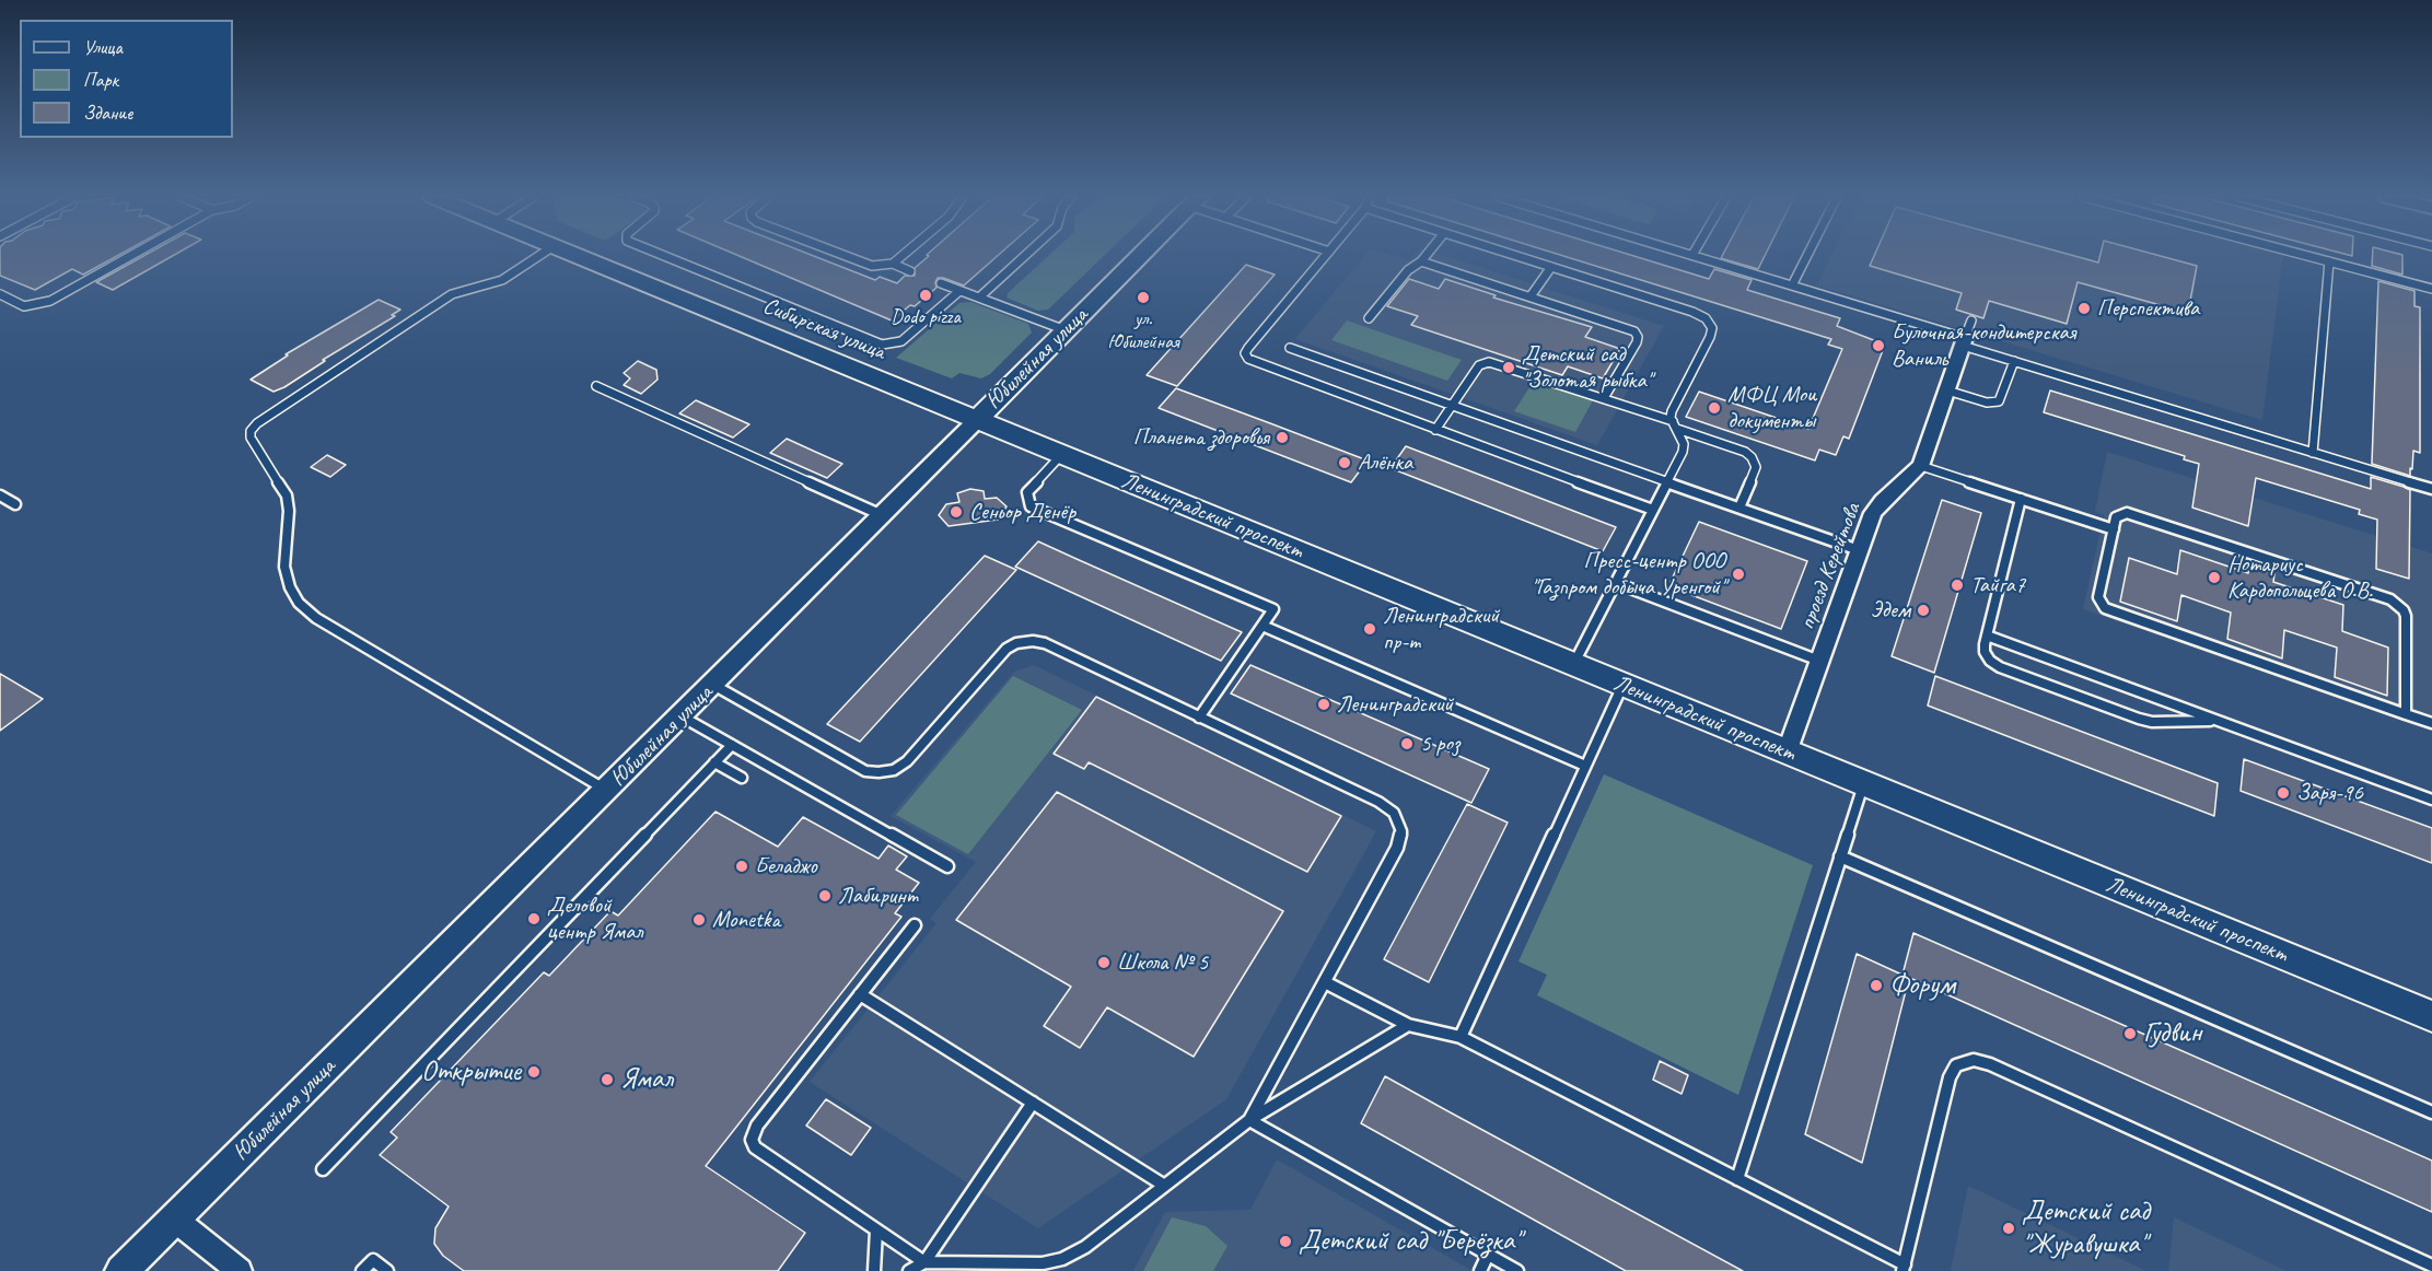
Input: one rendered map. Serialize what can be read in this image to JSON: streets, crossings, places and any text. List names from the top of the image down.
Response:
{
  "streets": {
    "main road": ["Сибирская улица", "Юбилейная улица", "Ленинградский проспект"],
    "street": ["проезд Керейтова"]
  },
  "crossings": [
    ["Сибирская улица", "Юбилейная улица"],
    ["Сибирская улица", "Ленинградский проспект"],
    ["Юбилейная улица", "Ленинградский проспект"],
    ["Ленинградский проспект", "проезд Керейтова"]
  ],
  "places": [
    "Dodo pizza",
    "ул. Юбилейная",
    "Перспектива",
    "Булочная-кондитерская Ваниль",
    "Детский сад \"Золотая рыбка\"",
    "МФЦ Мои документы",
    "Планета здоровья",
    "Алёнка",
    "Сеньор Денёр",
    "Пресс-центр ООО \"Газпром добыча Уренгой\"",
    "Нотариус Кардопольцева О.В.",
    "Тайга7",
    "Эдем",
    "Ленинградский пр-т",
    "Ленинградский",
    "5 роз",
    "Заря-96",
    "Беладжо",
    "Лабиринт",
    "Деловой центр Ямал",
    "Monetka",
    "Школа № 5",
    "Форум",
    "Гудвин",
    "Открытие",
    "Ямал",
    "Детский сад \"Журавушка\"",
    "Детский сад \"Берёзка\""
  ],
  "legend": ["Улица", "Парк", "Здание"]
}
